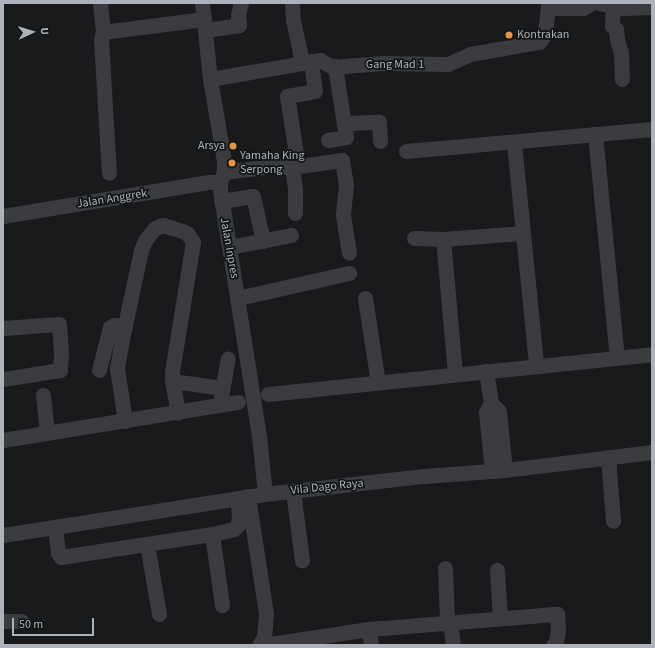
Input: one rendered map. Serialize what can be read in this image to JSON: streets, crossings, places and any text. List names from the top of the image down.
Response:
{
  "streets": {
    "street": [
      "Gang Mad 1",
      "Jalan Anggrek",
      "Jalan Inpres",
      "Vila Dago Raya"
    ]
  },
  "crossings": [
    ["Gang Mad 1", "Jalan Inpres"],
    ["Jalan Anggrek", "Jalan Inpres"],
    ["Jalan Inpres", "Vila Dago Raya"]
  ],
  "places": ["Kontrakan", "Arsya", "Yamaha King Serpong"],
  "scale_bar": "50 m",
  "north": "right"
}
